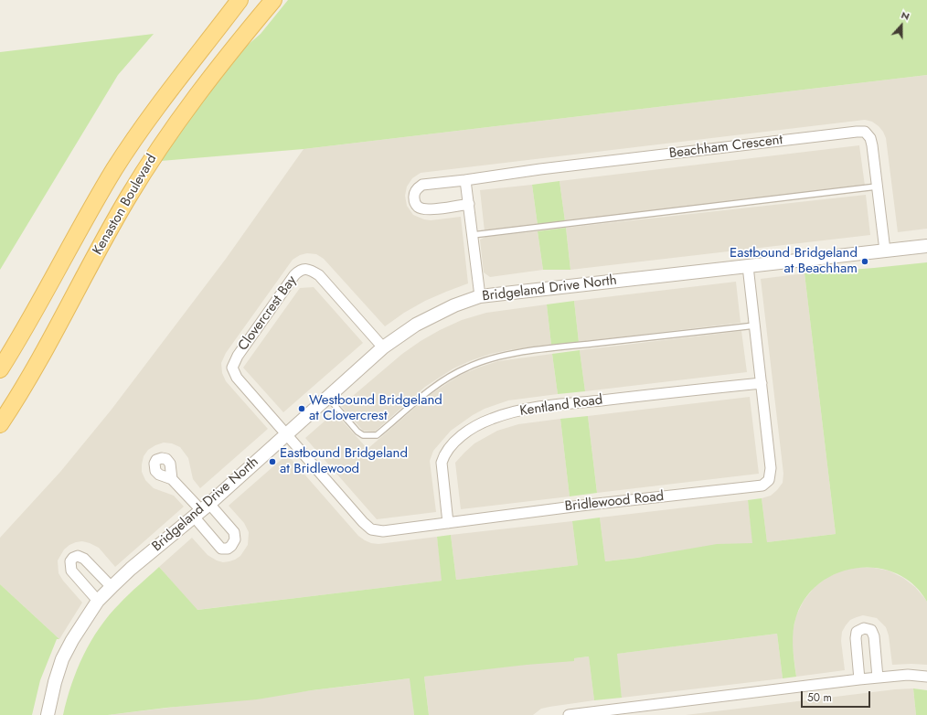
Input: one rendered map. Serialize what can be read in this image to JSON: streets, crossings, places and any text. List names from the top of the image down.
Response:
{
  "streets": {
    "main road": ["Kenaston Boulevard"],
    "street": [
      "Beachham Crescent",
      "Bridgeland Drive North",
      "Clovercrest Bay",
      "Kentland Road",
      "Bridlewood Road"
    ]
  },
  "crossings": [
    ["Beachham Crescent", "Bridgeland Drive North"],
    ["Bridgeland Drive North", "Clovercrest Bay"],
    ["Bridgeland Drive North", "Bridlewood Road"],
    ["Clovercrest Bay", "Bridlewood Road"],
    ["Kentland Road", "Bridlewood Road"]
  ],
  "places": ["Eastbound Bridgeland at Beachham", "Westbound Bridgeland at Clovercrest", "Eastbound Bridgeland at Bridlewood"],
  "scale_bar": "50 m",
  "north": "top"
}
